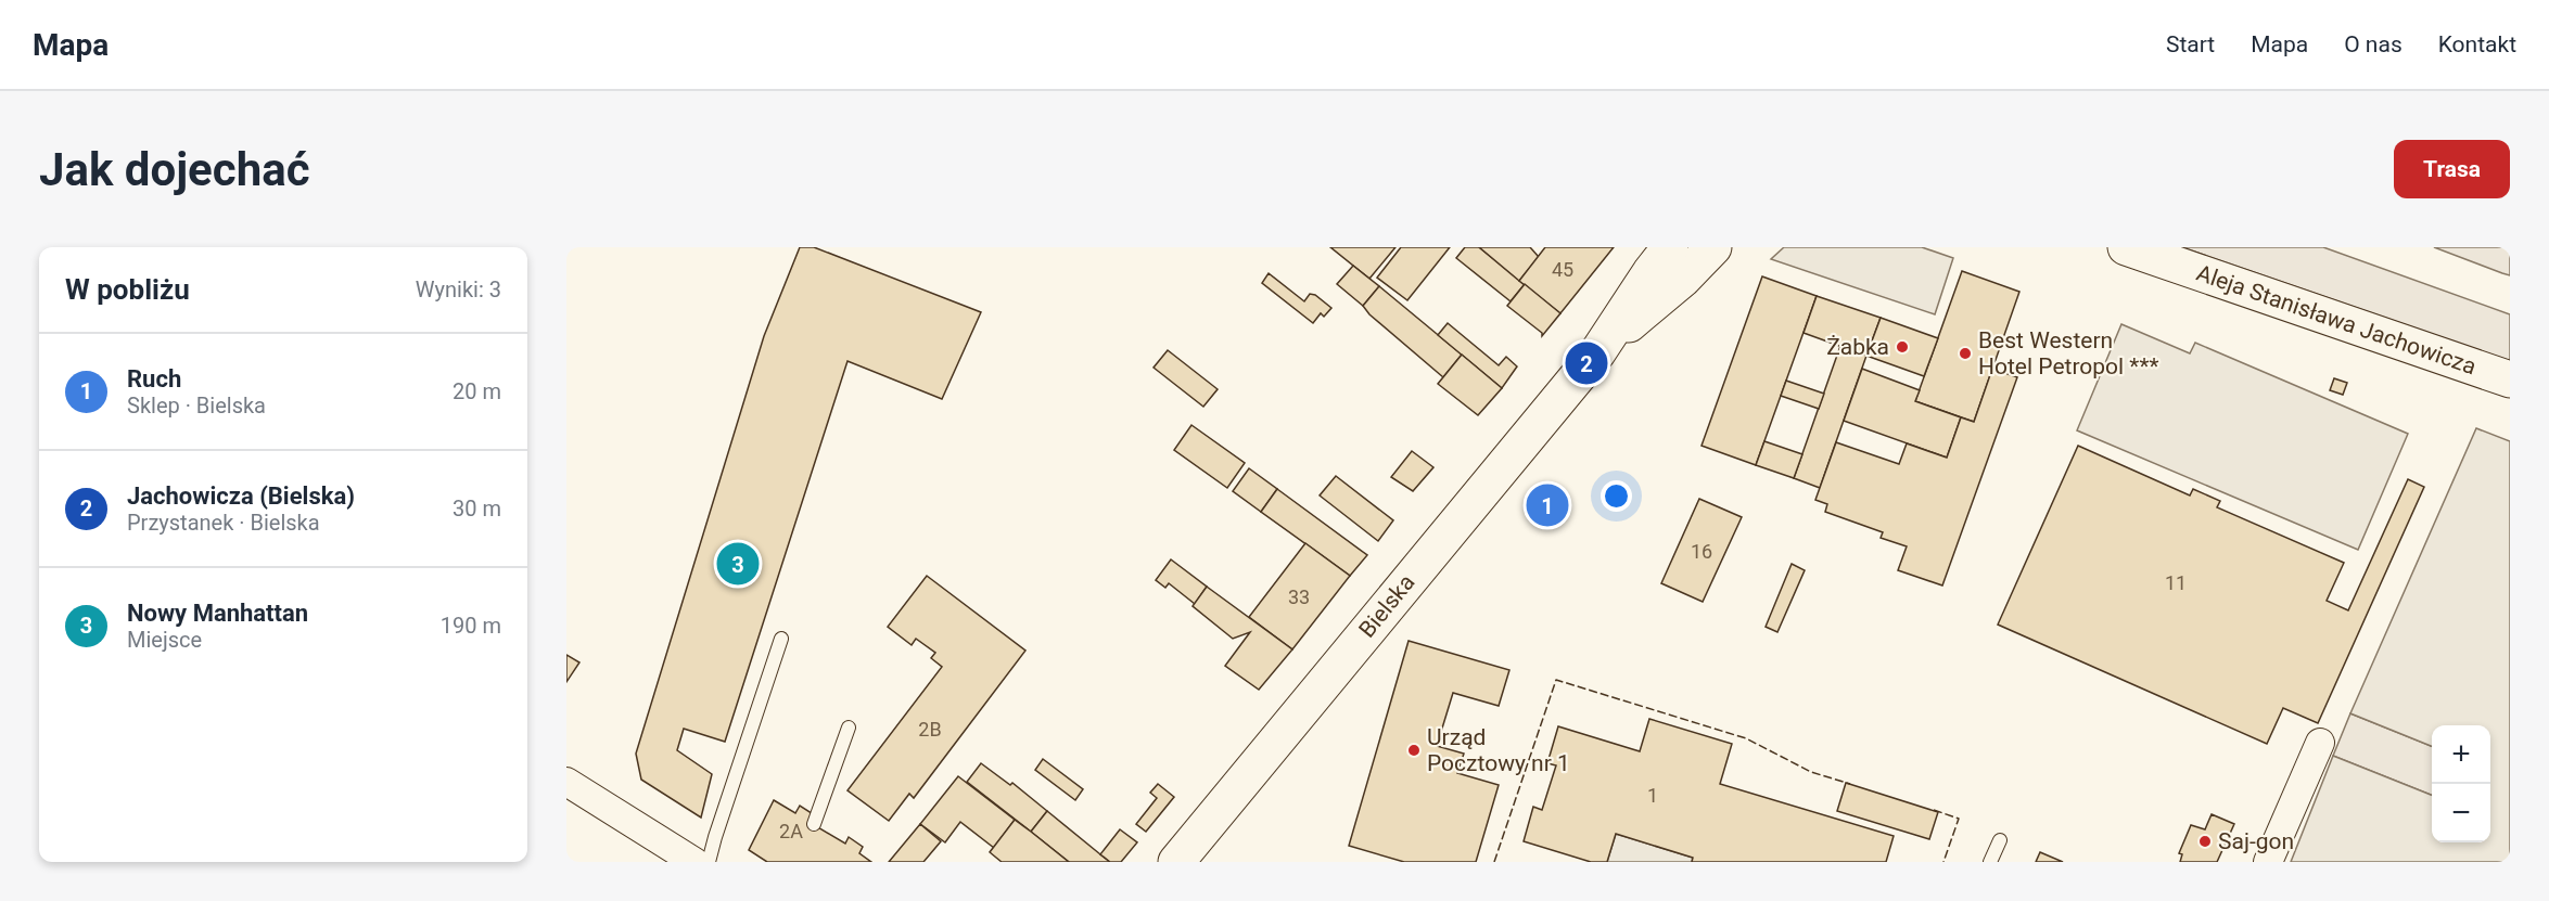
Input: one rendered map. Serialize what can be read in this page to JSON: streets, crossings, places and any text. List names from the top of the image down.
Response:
{
  "streets": {
    "street": ["Aleja Stanisława Jachowicza", "Bielska"]
  },
  "places": [
    "Żabka",
    "Best Western Hotel Petropol ***",
    "Urząd Pocztowy nr 1",
    "Saj-gon"
  ],
  "house_numbers": [
    "45",
    "16",
    "11",
    "33",
    "2B",
    "1",
    "2A"
  ],
  "page": {
    "header": "Mapa",
    "nav": [
      "Start",
      "Mapa",
      "O nas",
      "Kontakt"
    ],
    "buttons": "Trasa",
    "title": "Jak dojechać",
    "heading": ["W pobliżu", "Wyniki: 3"],
    "list": [
      {
        "mark": "1",
        "name": "Ruch",
        "note": "Sklep · Bielska",
        "value": "20 m"
      },
      {
        "mark": "2",
        "name": "Jachowicza (Bielska)",
        "note": "Przystanek · Bielska",
        "value": "30 m"
      },
      {
        "mark": "3",
        "name": "Nowy Manhattan",
        "note": "Miejsce",
        "value": "190 m"
      }
    ],
    "pins": ["2", "1", "3"],
    "map_buttons": ["+", "−"]
  }
}
